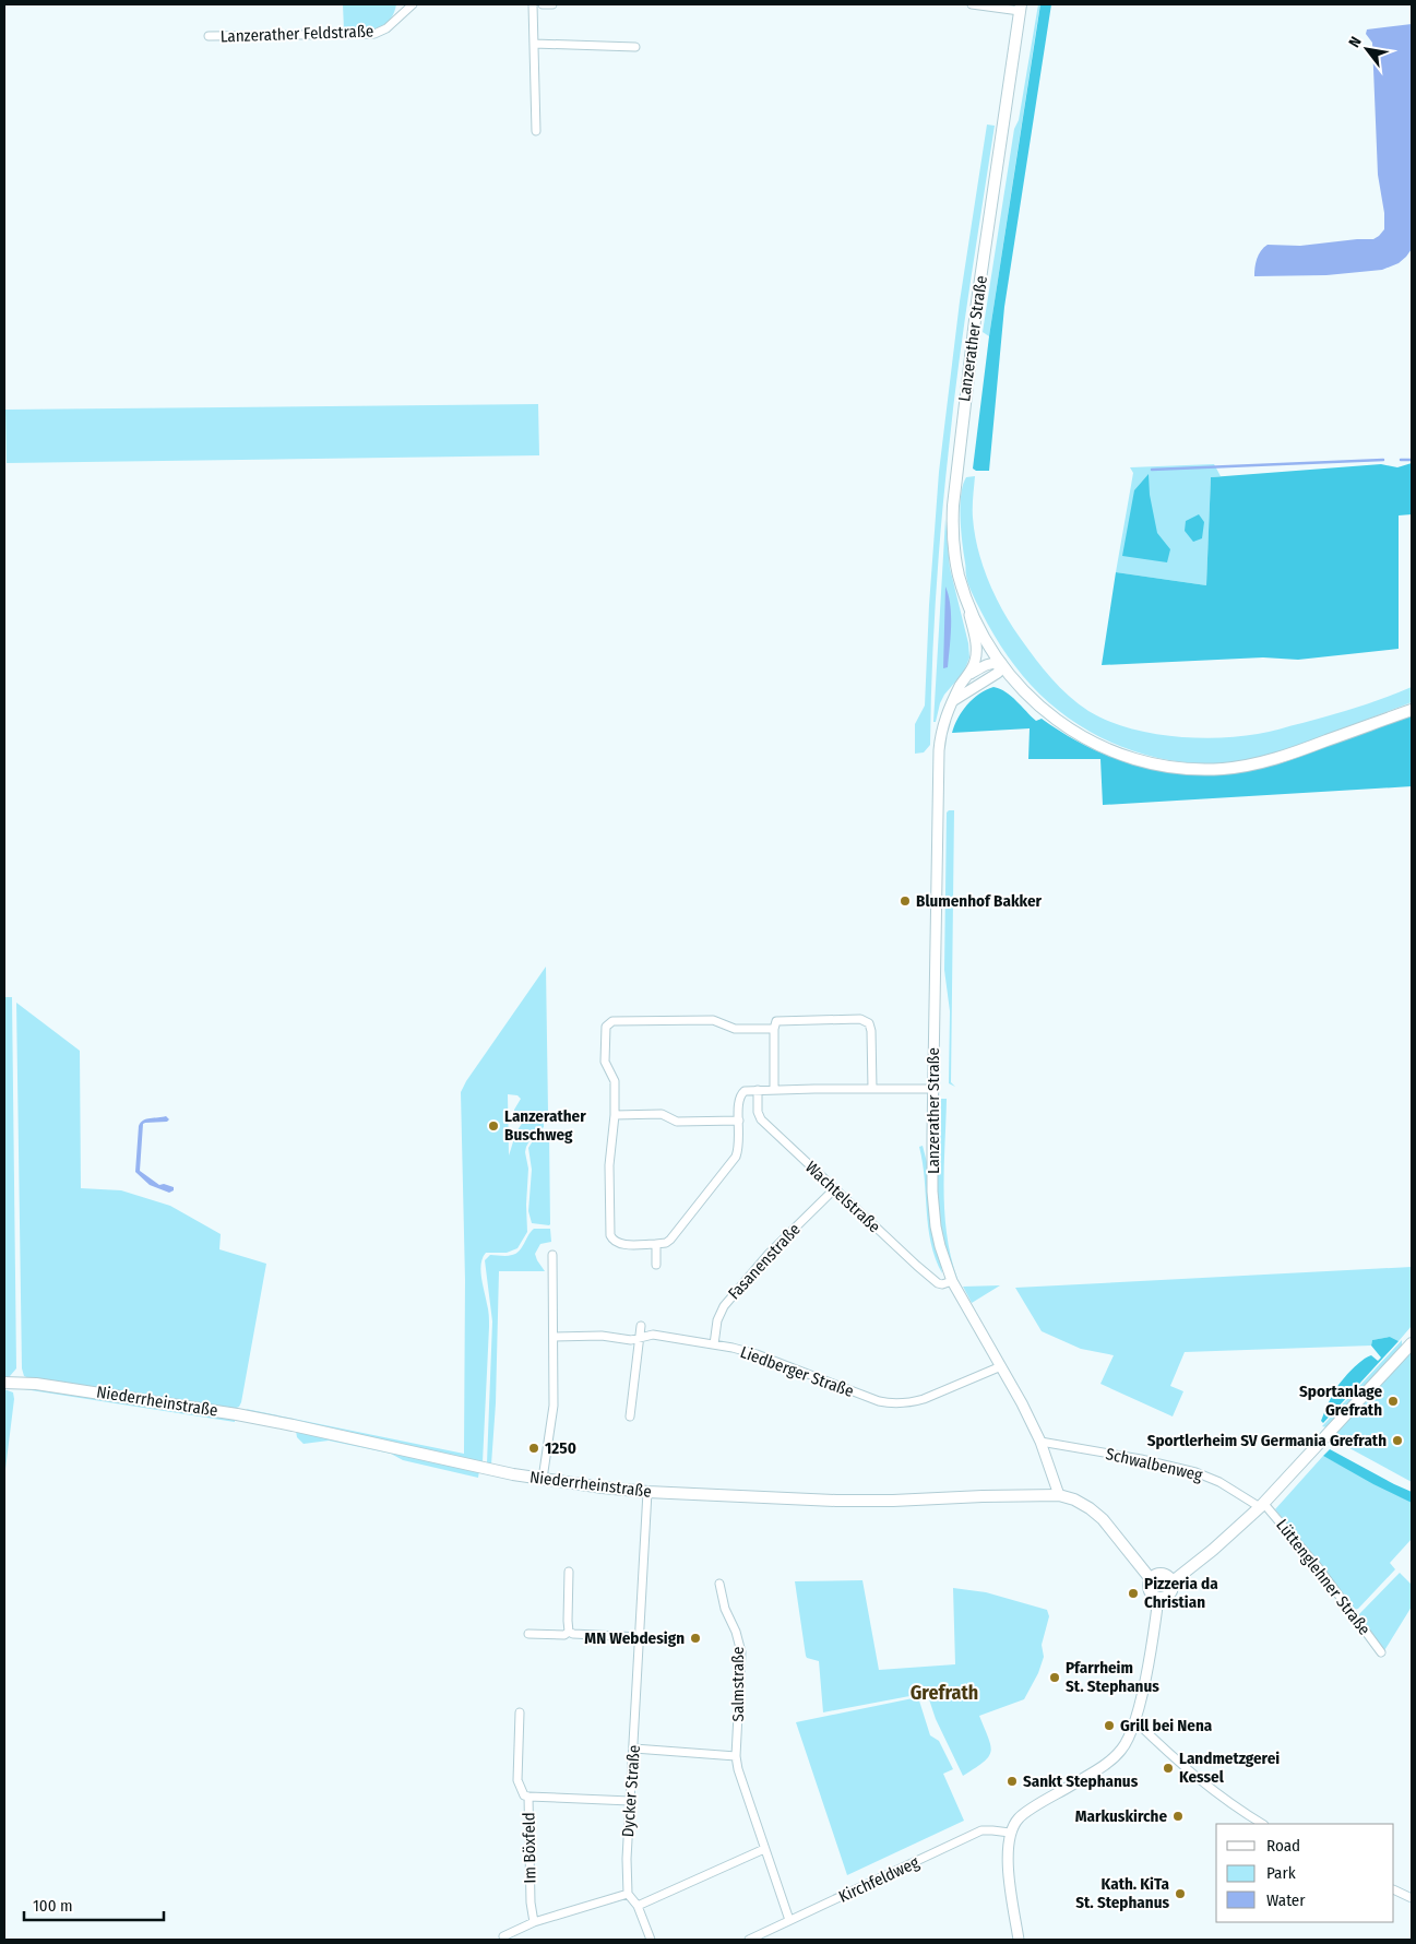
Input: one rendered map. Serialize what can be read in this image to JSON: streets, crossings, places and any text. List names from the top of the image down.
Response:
{
  "streets": {
    "main road": ["Lanzerather Straße", "Niederrheinstraße", "Lüttenglehner Straße"],
    "street": [
      "Lanzerather Feldstraße",
      "Wachtelstraße",
      "Fasanenstraße",
      "Liedberger Straße",
      "Schwalbenweg",
      "Salmstraße",
      "Dycker Straße",
      "Im Böxfeld",
      "Kirchfeldweg"
    ]
  },
  "crossings": [
    ["Lanzerather Straße", "Wachtelstraße"],
    ["Lanzerather Straße", "Liedberger Straße"],
    ["Lanzerather Straße", "Niederrheinstraße"],
    ["Lanzerather Straße", "Schwalbenweg"],
    ["Wachtelstraße", "Fasanenstraße"],
    ["Fasanenstraße", "Liedberger Straße"],
    ["Niederrheinstraße", "Lüttenglehner Straße"],
    ["Niederrheinstraße", "Dycker Straße"],
    ["Schwalbenweg", "Lüttenglehner Straße"],
    ["Salmstraße", "Kirchfeldweg"]
  ],
  "districts": ["Grefrath"],
  "places": [
    "Blumenhof Bakker",
    "Lanzerather Buschweg",
    "Sportanlage Grefrath",
    "Sportlerheim SV Germania Grefrath",
    "1250",
    "Pizzeria da Christian",
    "MN Webdesign",
    "Pfarrheim St. Stephanus",
    "Grill bei Nena",
    "Landmetzgerei Kessel",
    "Sankt Stephanus",
    "Markuskirche",
    "Kath. KiTa St. Stephanus"
  ],
  "legend": ["Road", "Park", "Water"],
  "scale_bar": "100 m",
  "north": "top left"
}
